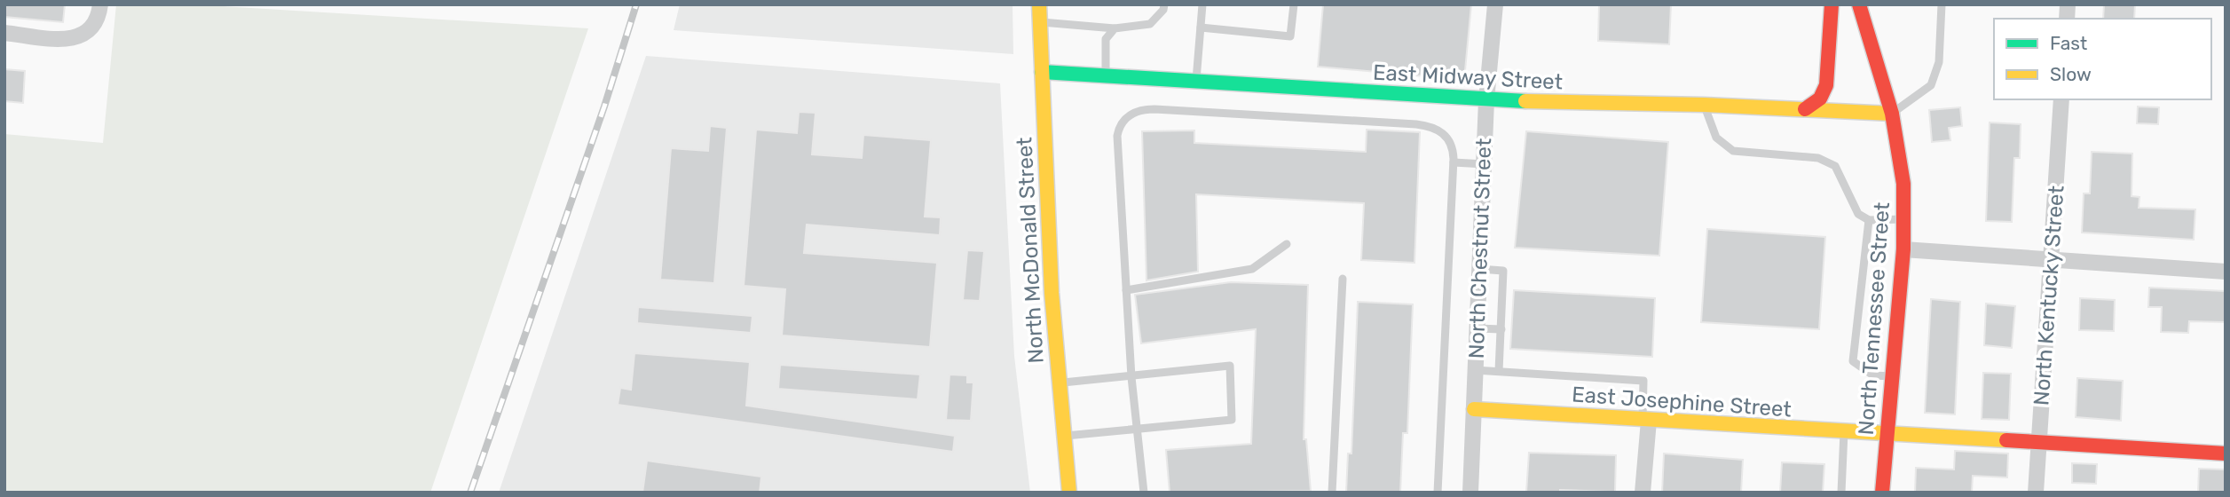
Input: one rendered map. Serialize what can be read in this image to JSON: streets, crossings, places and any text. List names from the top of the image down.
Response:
{
  "streets": {
    "street": [
      "East Midway Street",
      "North Chestnut Street",
      "North McDonald Street",
      "North Kentucky Street",
      "North Tennessee Street",
      "East Josephine Street"
    ]
  },
  "crossings": [
    ["East Midway Street", "North Chestnut Street"],
    ["East Midway Street", "North McDonald Street"],
    ["East Midway Street", "North Tennessee Street"],
    ["North Chestnut Street", "East Josephine Street"],
    ["North Kentucky Street", "East Josephine Street"],
    ["North Tennessee Street", "East Josephine Street"]
  ],
  "legend": ["Fast", "Slow"]
}
